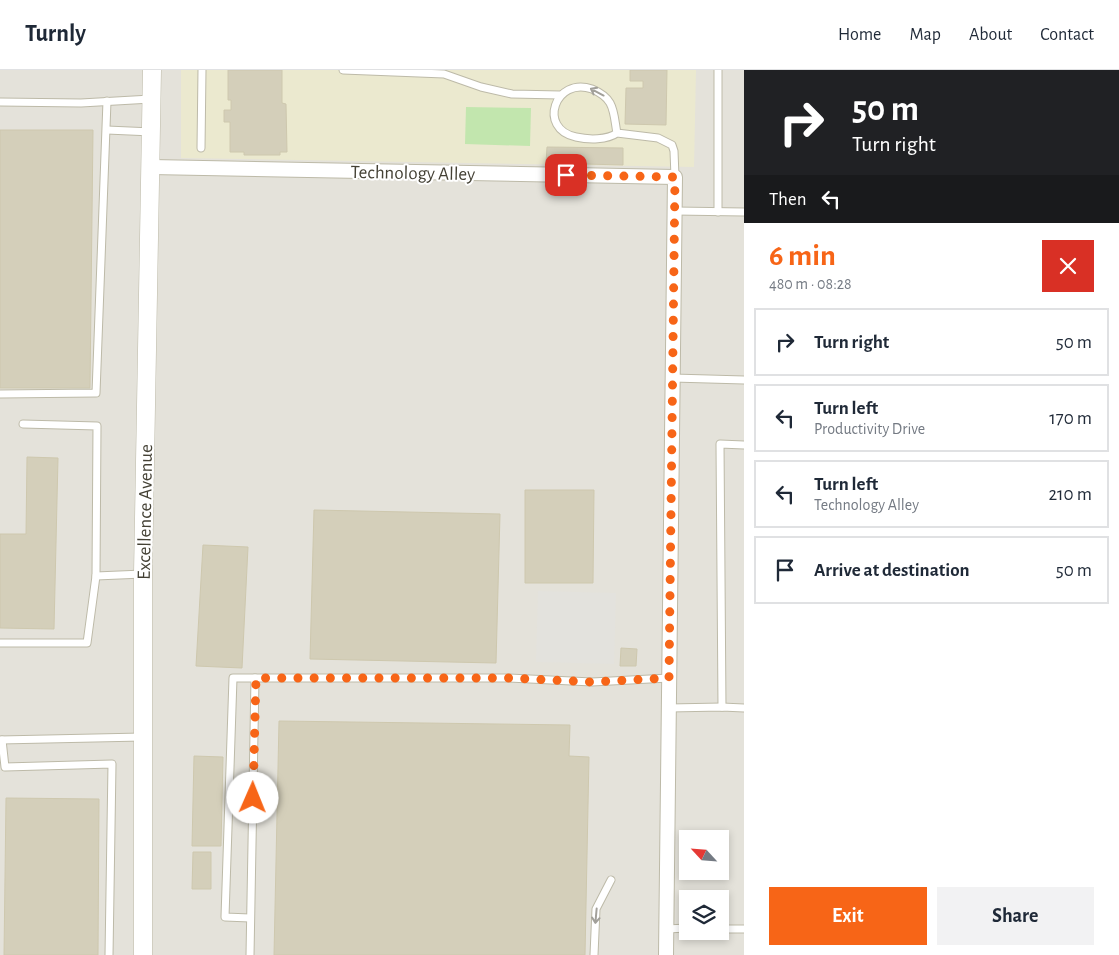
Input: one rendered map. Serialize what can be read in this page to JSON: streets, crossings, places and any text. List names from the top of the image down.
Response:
{
  "streets": {
    "street": ["Technology Alley", "Excellence Avenue"]
  },
  "crossings": [
    ["Technology Alley", "Excellence Avenue"]
  ],
  "north": "top left",
  "page": {
    "header": "Turnly",
    "nav": [
      "Home",
      "Map",
      "About",
      "Contact"
    ],
    "turn": ["50 m", "Turn right"],
    "then": "Then",
    "heading": ["6 min", "480 m · 08:28"],
    "list": [
      {
        "name": "Turn right",
        "value": "50 m"
      },
      {
        "name": "Turn left",
        "note": "Productivity Drive",
        "value": "170 m"
      },
      {
        "name": "Turn left",
        "note": "Technology Alley",
        "value": "210 m"
      },
      {
        "name": "Arrive at destination",
        "value": "50 m"
      }
    ],
    "buttons": ["Exit", "Share"]
  }
}
